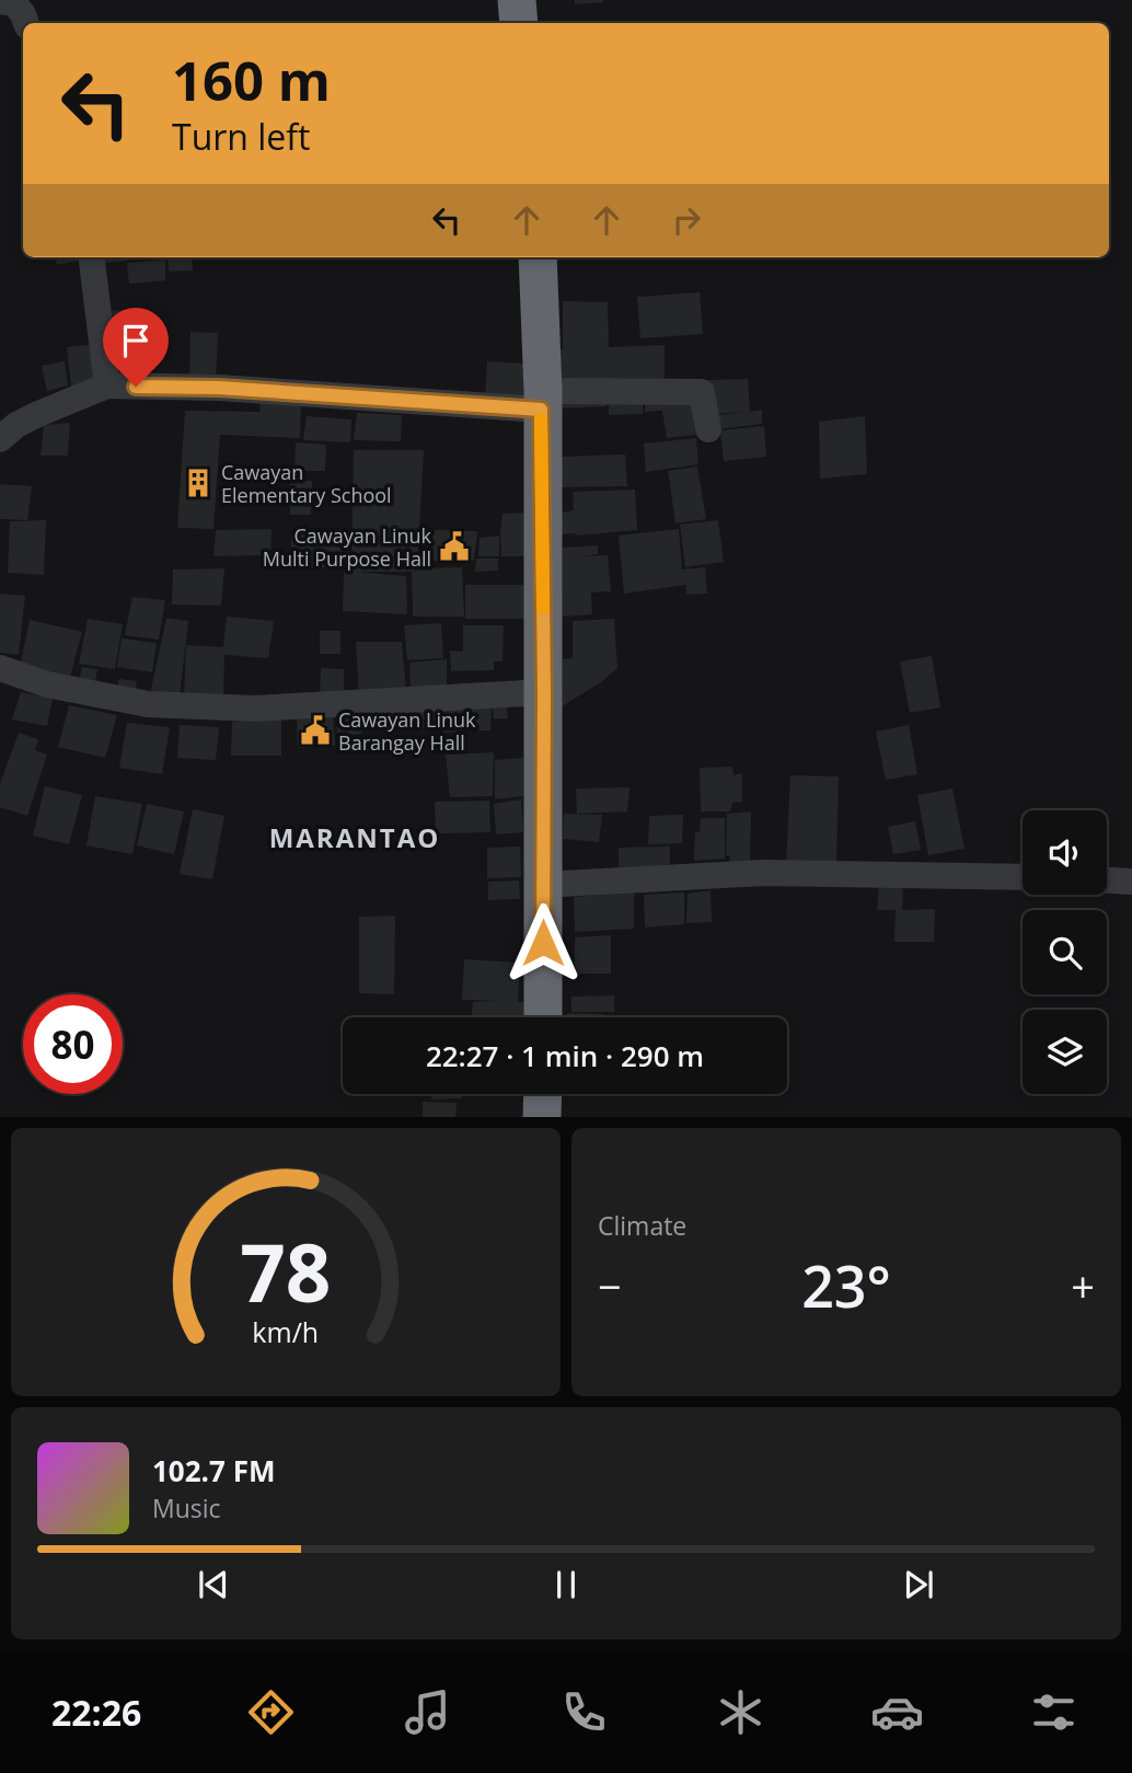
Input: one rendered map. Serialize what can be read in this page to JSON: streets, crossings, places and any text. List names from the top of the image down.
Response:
{
  "districts": ["MARANTAO"],
  "places": {
    "building": ["Cawayan Elementary School"],
    "public building": ["Cawayan Linuk Multi Purpose Hall", "Cawayan Linuk Barangay Hall"]
  },
  "page": {
    "turn": ["160 m", "Turn left"],
    "limit": "80",
    "trip": "22:27 · 1 min · 290 m",
    "tile": "Climate",
    "heat": ["−", "23°", "+"],
    "song": ["102.7 FM", "Music"],
    "tabs": "22:26",
    "gauge": ["78", "km/h"]
  }
}
